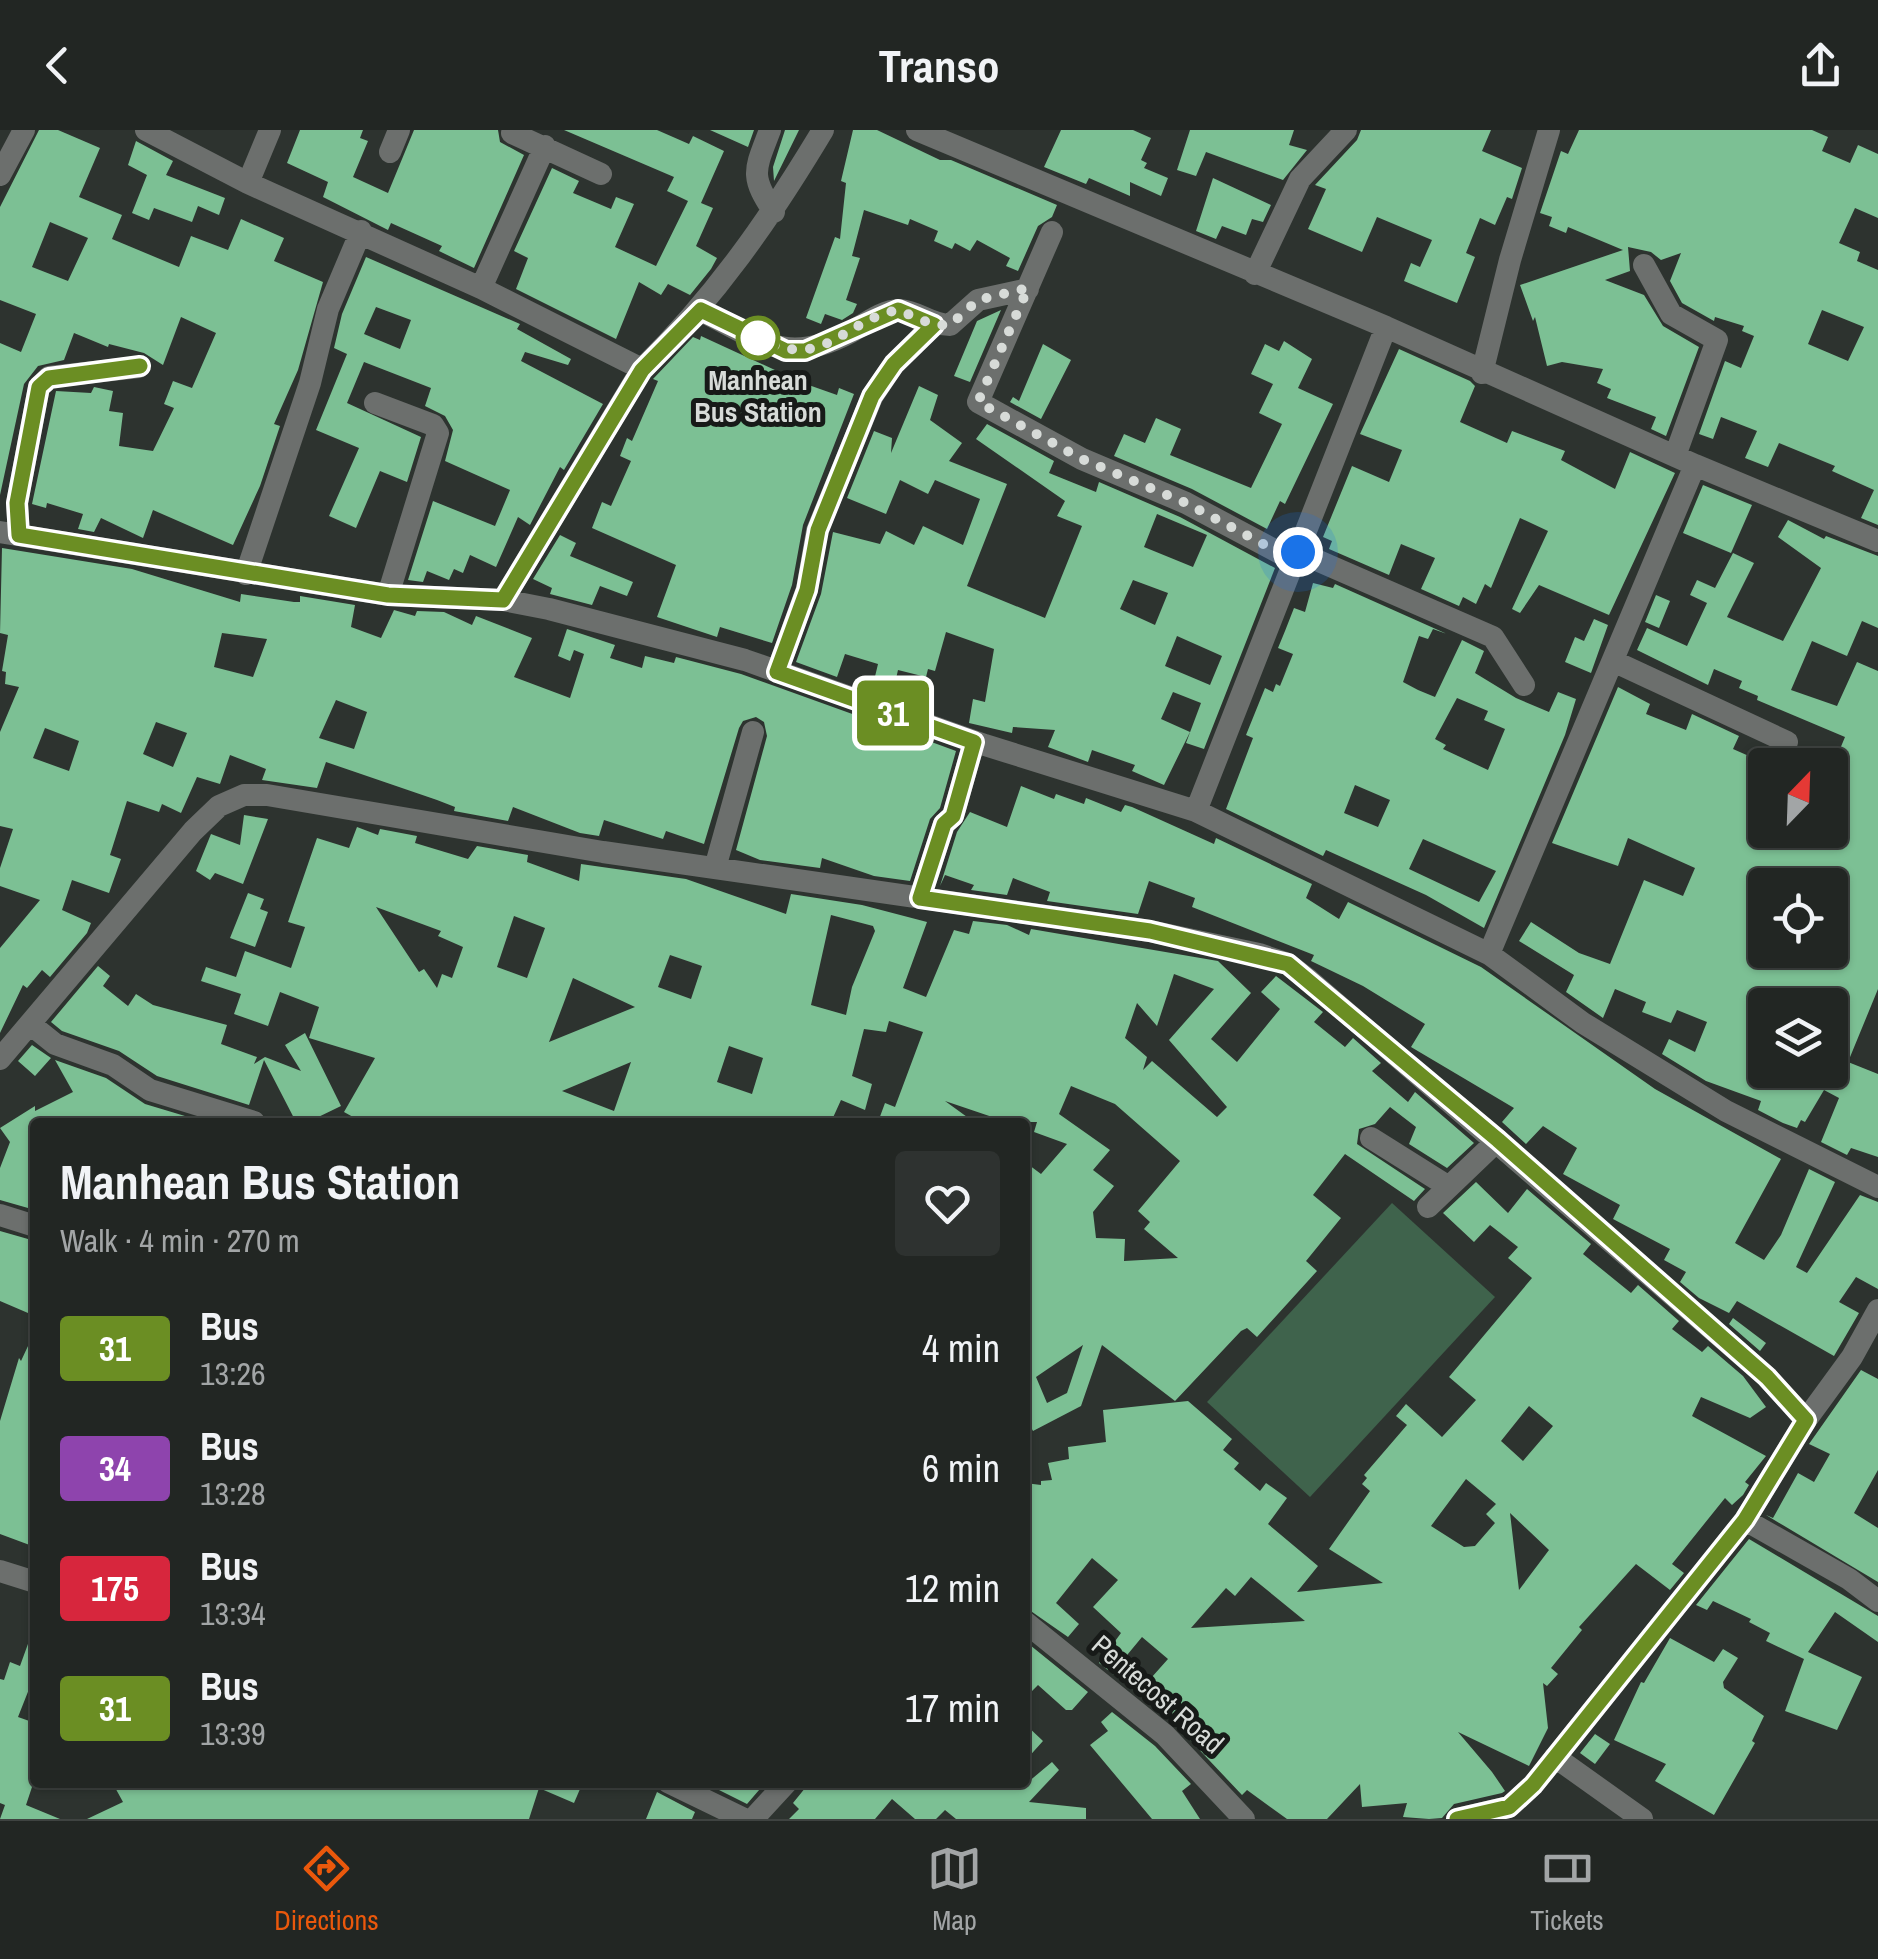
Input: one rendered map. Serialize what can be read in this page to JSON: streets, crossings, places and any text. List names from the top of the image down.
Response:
{
  "streets": {
    "street": ["Pentecost Road"]
  },
  "places": ["Manhean Bus Station"],
  "lines": ["bus line 31"],
  "north": "top right",
  "page": {
    "header": "Transo",
    "on_map": "31",
    "heading": ["Manhean Bus Station", "Walk · 4 min · 270 m"],
    "list": [
      {
        "mark": "31",
        "name": "Bus",
        "note": "13:26",
        "value": "4 min"
      },
      {
        "mark": "34",
        "name": "Bus",
        "note": "13:28",
        "value": "6 min"
      },
      {
        "mark": "175",
        "name": "Bus",
        "note": "13:34",
        "value": "12 min"
      },
      {
        "mark": "31",
        "name": "Bus",
        "note": "13:39",
        "value": "17 min"
      }
    ],
    "tabs": ["Directions", "Map", "Tickets"]
  }
}
